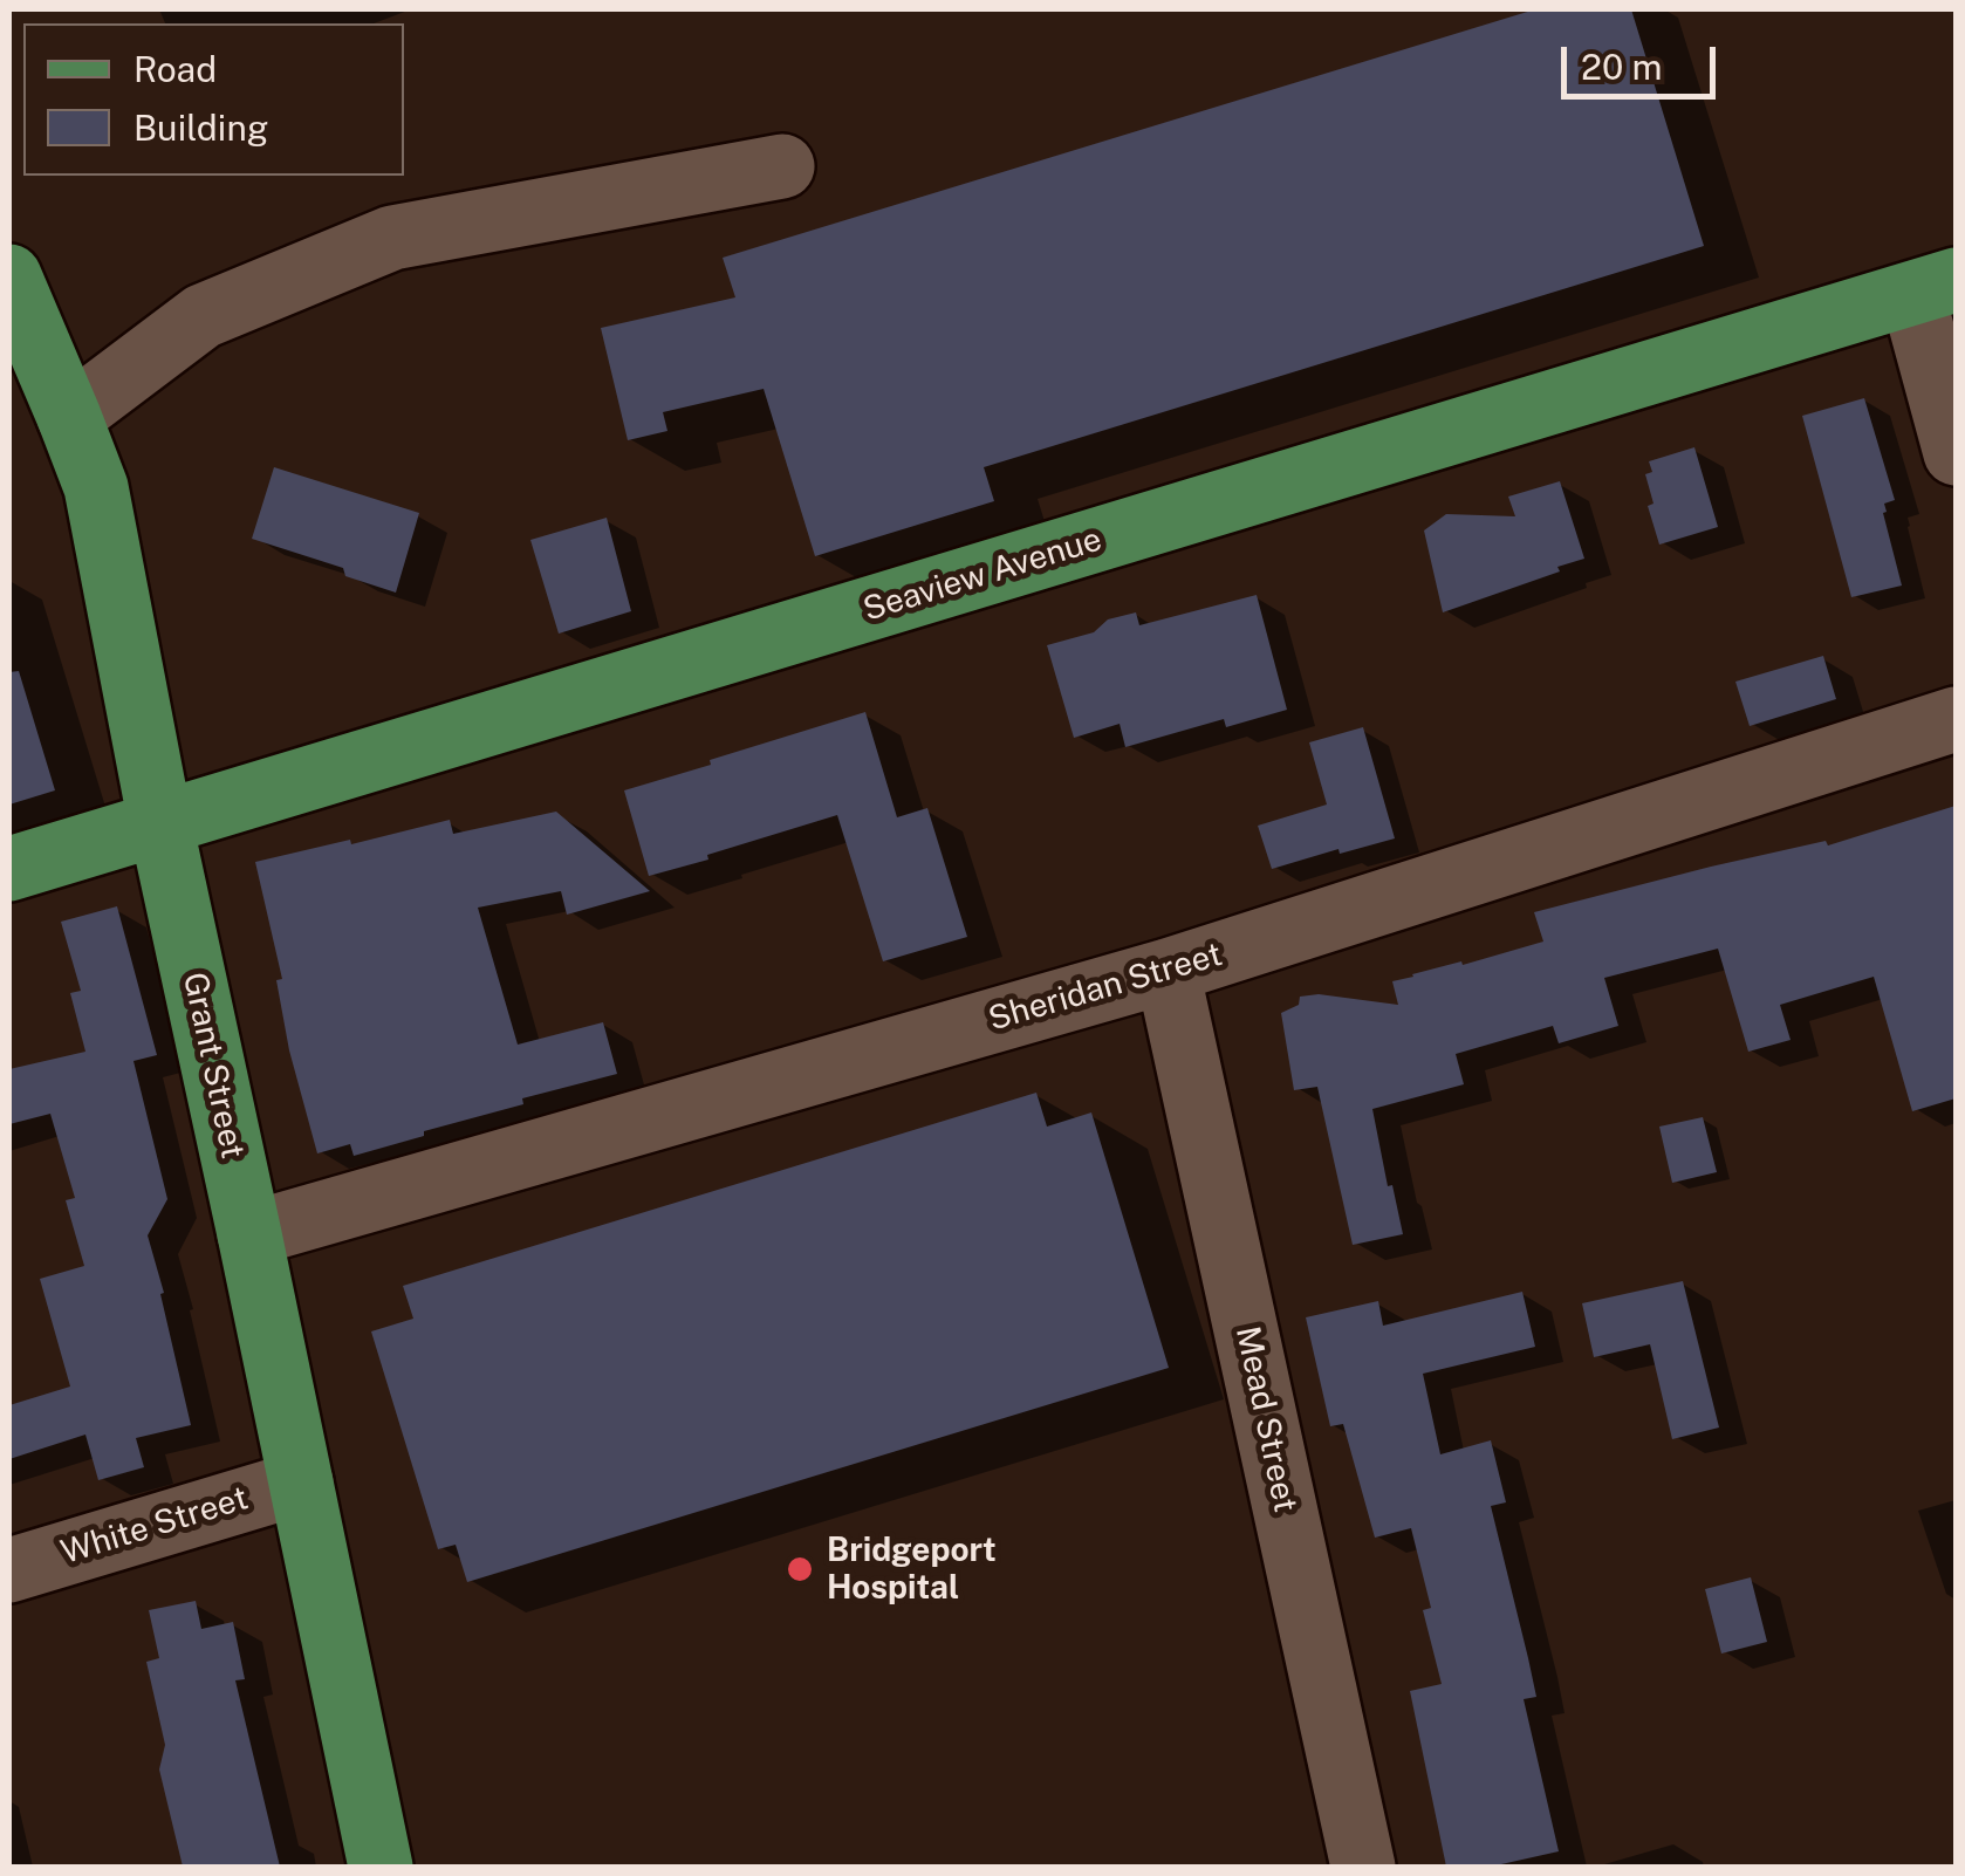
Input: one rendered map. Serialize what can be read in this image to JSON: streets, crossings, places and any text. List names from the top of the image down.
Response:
{
  "streets": {
    "main road": ["Seaview Avenue", "Grant Street"],
    "street": ["Sheridan Street", "Mead Street", "White Street"]
  },
  "crossings": [
    ["Seaview Avenue", "Grant Street"],
    ["Sheridan Street", "Grant Street"],
    ["Sheridan Street", "Mead Street"],
    ["Grant Street", "White Street"]
  ],
  "places": ["Bridgeport Hospital"],
  "legend": ["Road", "Building"],
  "scale_bar": "20 m"
}
